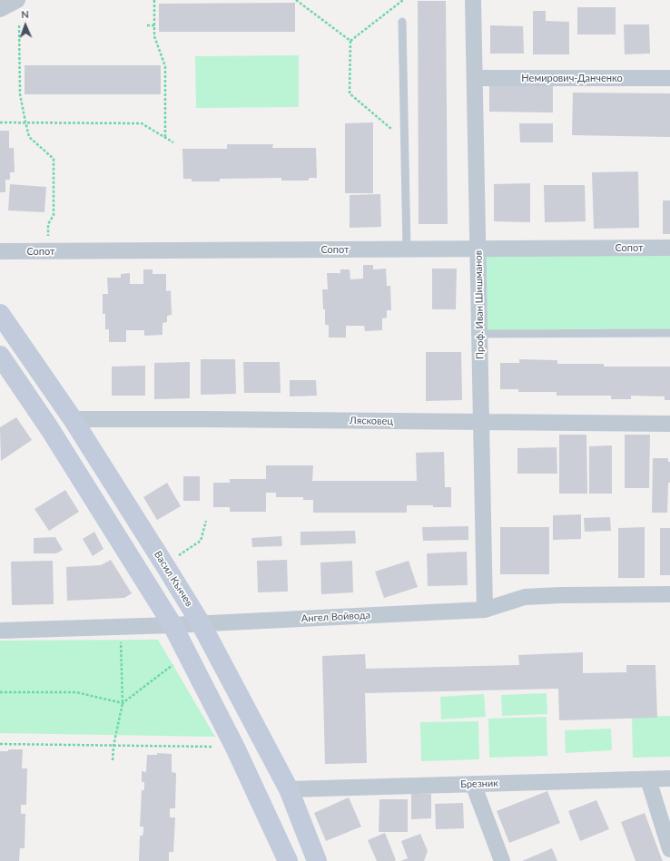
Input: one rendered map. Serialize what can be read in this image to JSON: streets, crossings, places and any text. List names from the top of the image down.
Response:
{
  "streets": {
    "street": [
      "Немирович-Данченко",
      "Сопот",
      "Проф. Иван Шишманов",
      "Лясковец",
      "Васил Кънчев",
      "Ангел Войвода",
      "Брезник"
    ]
  },
  "crossings": [
    ["Немирович-Данченко", "Проф. Иван Шишманов"],
    ["Сопот", "Проф. Иван Шишманов"],
    ["Проф. Иван Шишманов", "Лясковец"],
    ["Проф. Иван Шишманов", "Ангел Войвода"],
    ["Лясковец", "Васил Кънчев"],
    ["Васил Кънчев", "Ангел Войвода"],
    ["Васил Кънчев", "Брезник"]
  ],
  "north": "top"
}
